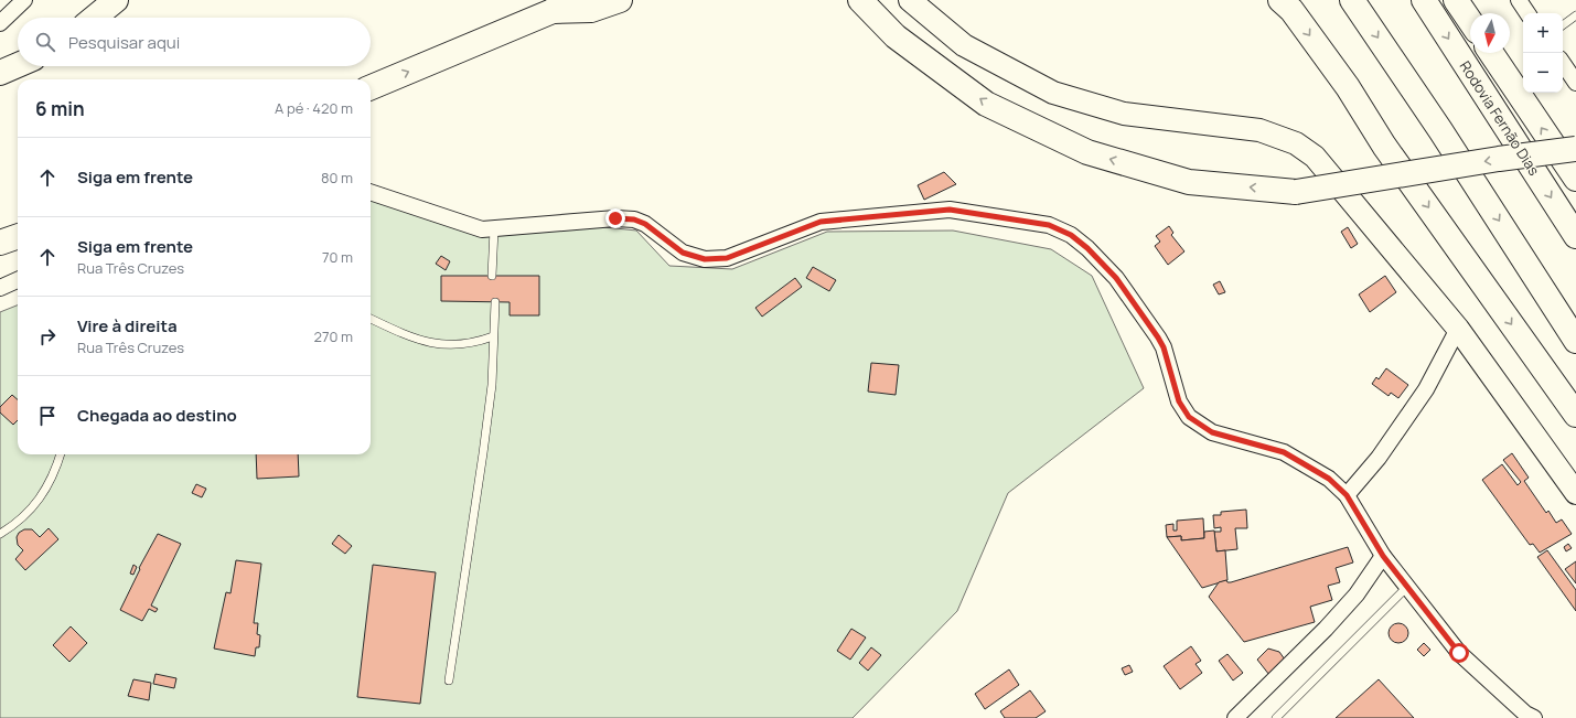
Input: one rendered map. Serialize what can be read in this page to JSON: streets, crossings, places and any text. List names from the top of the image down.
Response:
{
  "streets": {
    "highway": ["Rodovia Fernão Dias"]
  },
  "north": "bottom",
  "page": {
    "map_buttons": ["+", "−"],
    "search": "Pesquisar aqui",
    "heading": ["6 min", "A pé · 420 m"],
    "list": [
      ["Siga em frente", "80 m"],
      ["Siga em frente", "Rua Três Cruzes", "70 m"],
      ["Vire à direita", "Rua Três Cruzes", "270 m"],
      "Chegada ao destino"
    ]
  }
}
